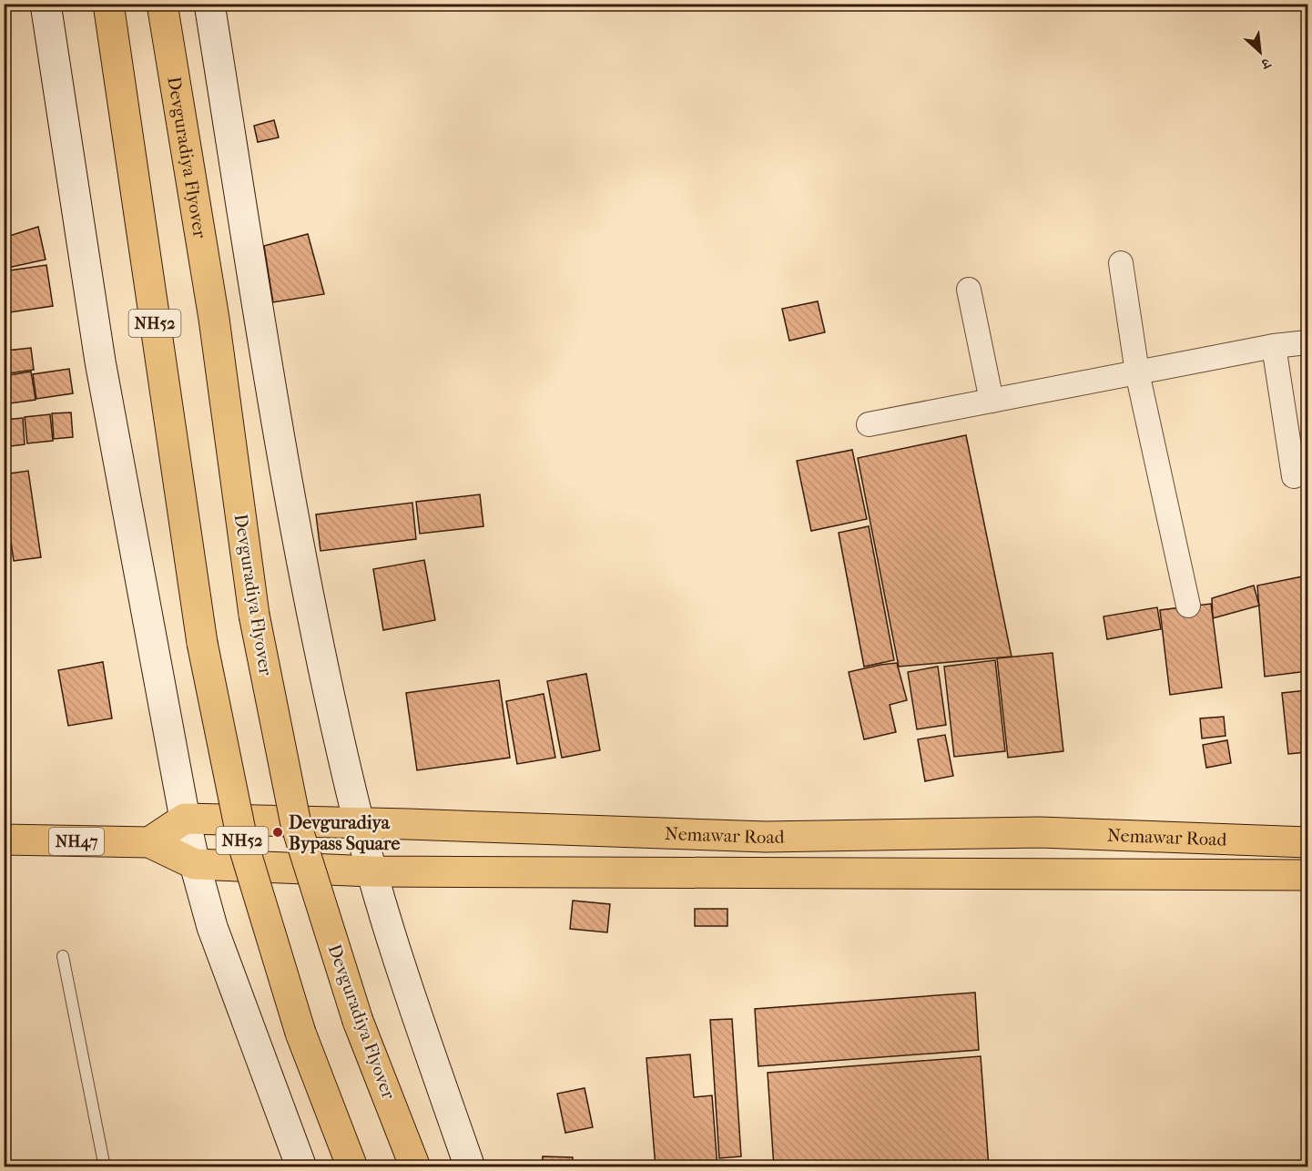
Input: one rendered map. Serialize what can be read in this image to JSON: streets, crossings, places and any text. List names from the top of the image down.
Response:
{
  "streets": {
    "highway": [
      "Devguradiya Flyover",
      "NH52",
      "Nemawar Road",
      "NH47"
    ]
  },
  "places": ["Devguradiya Bypass Square"],
  "north": "bottom right"
}
